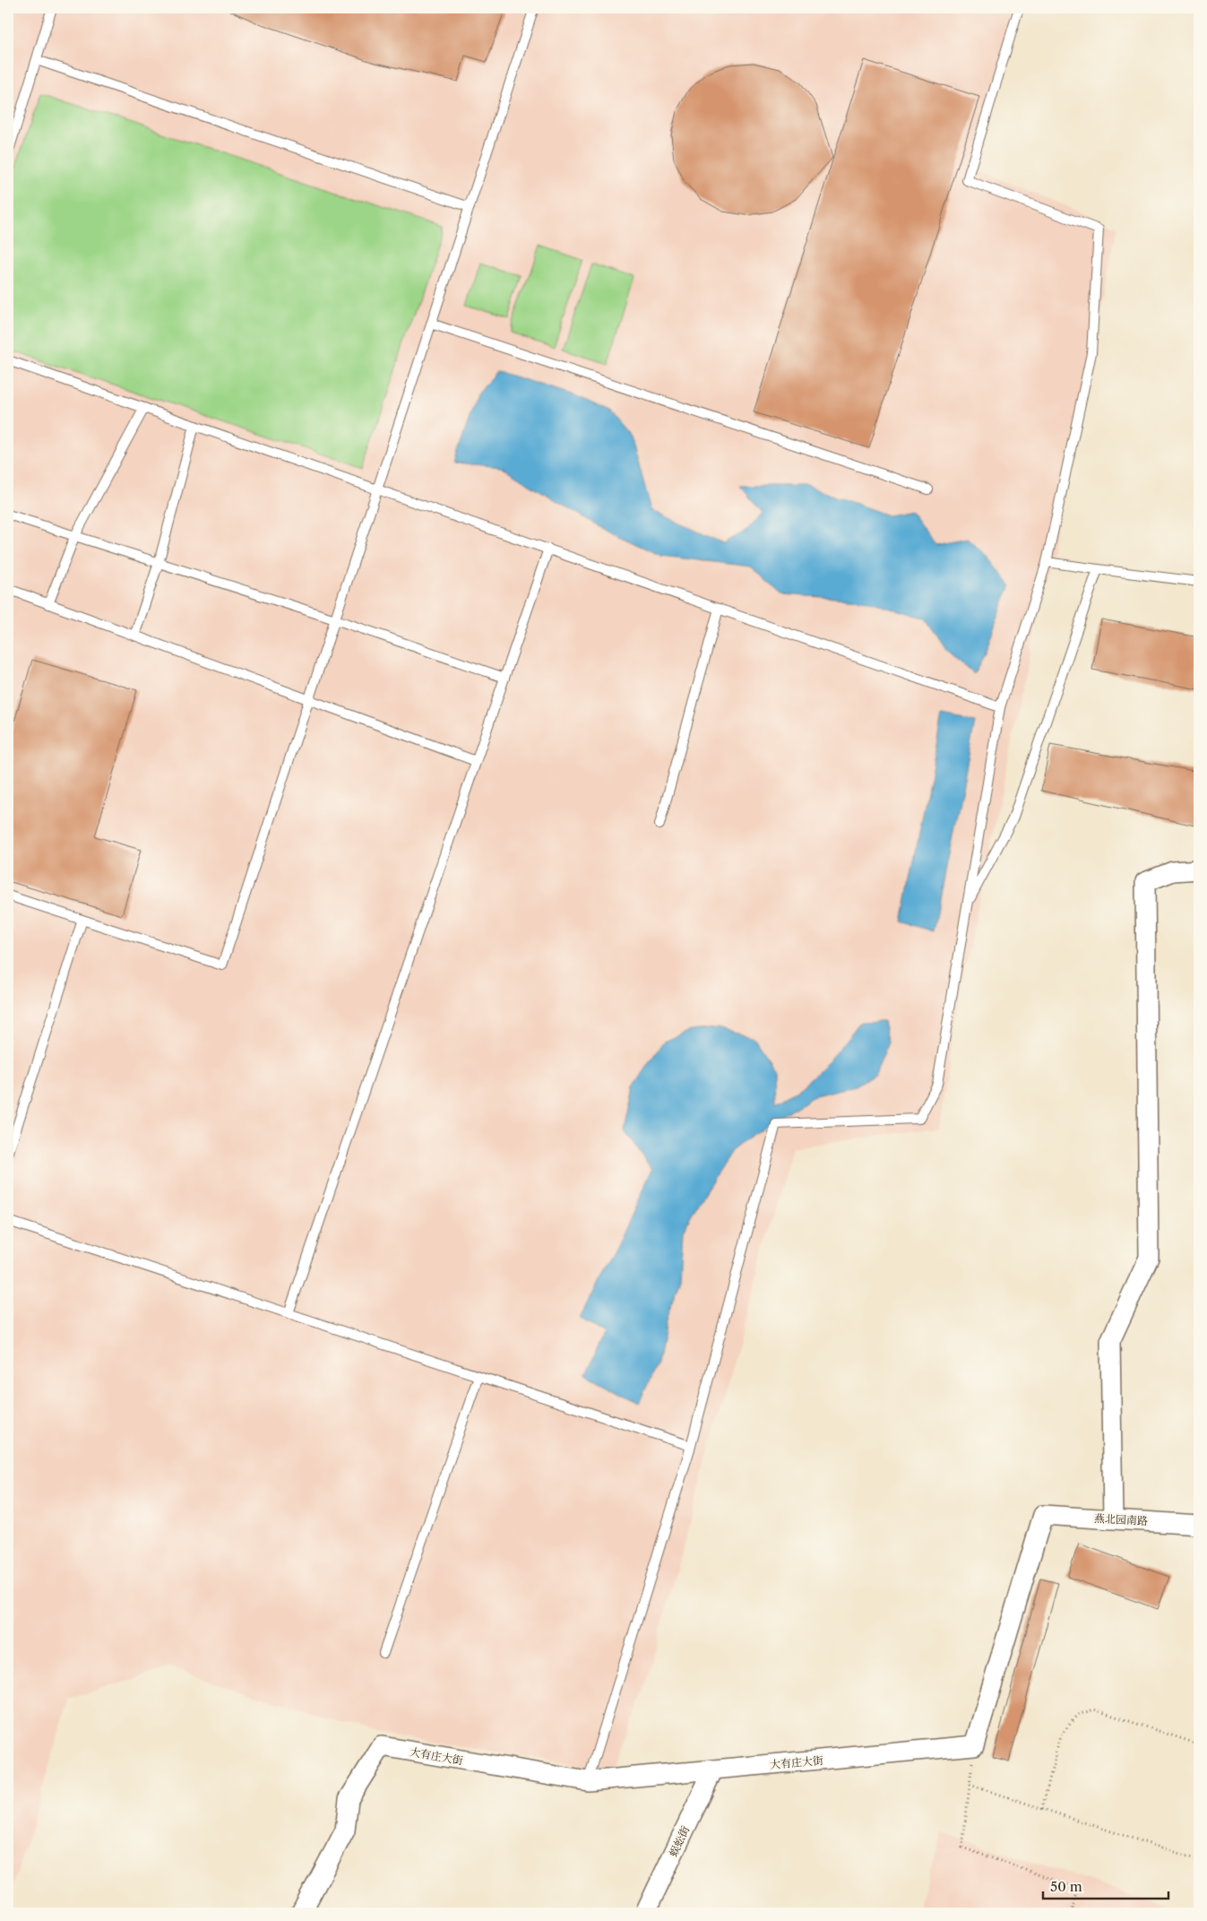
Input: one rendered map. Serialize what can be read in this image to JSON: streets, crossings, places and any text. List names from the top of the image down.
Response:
{
  "streets": {
    "street": ["燕北园南路", "大有庄大街", "蜈蚣街"]
  },
  "crossings": [
    ["燕北园南路", "大有庄大街"],
    ["大有庄大街", "蜈蚣街"]
  ],
  "scale_bar": "50 m"
}
